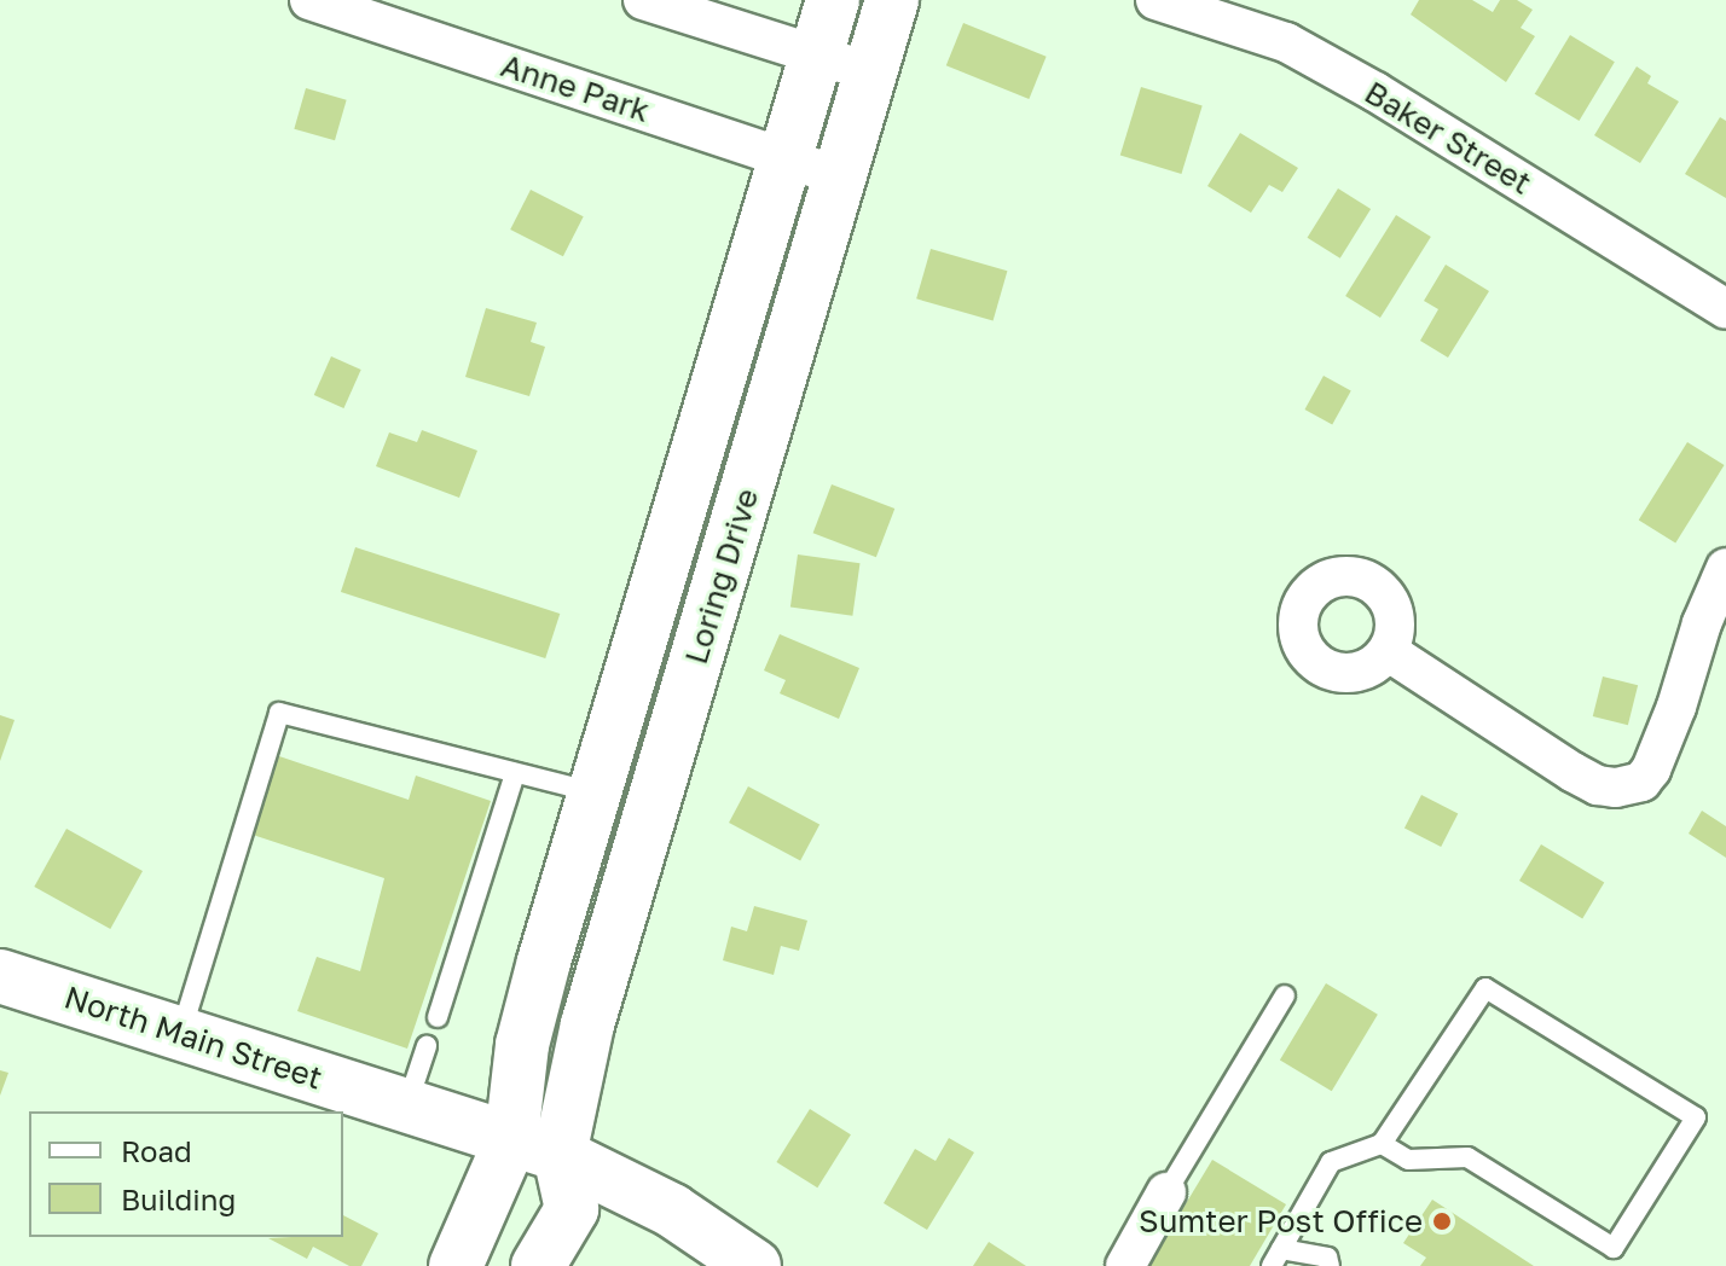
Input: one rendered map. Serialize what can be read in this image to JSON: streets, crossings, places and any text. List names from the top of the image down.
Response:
{
  "streets": {
    "street": [
      "Anne Park",
      "Baker Street",
      "Loring Drive",
      "North Main Street"
    ]
  },
  "crossings": [
    ["Anne Park", "Loring Drive"],
    ["Loring Drive", "North Main Street"]
  ],
  "places": ["Sumter Post Office"],
  "legend": ["Road", "Building"]
}
